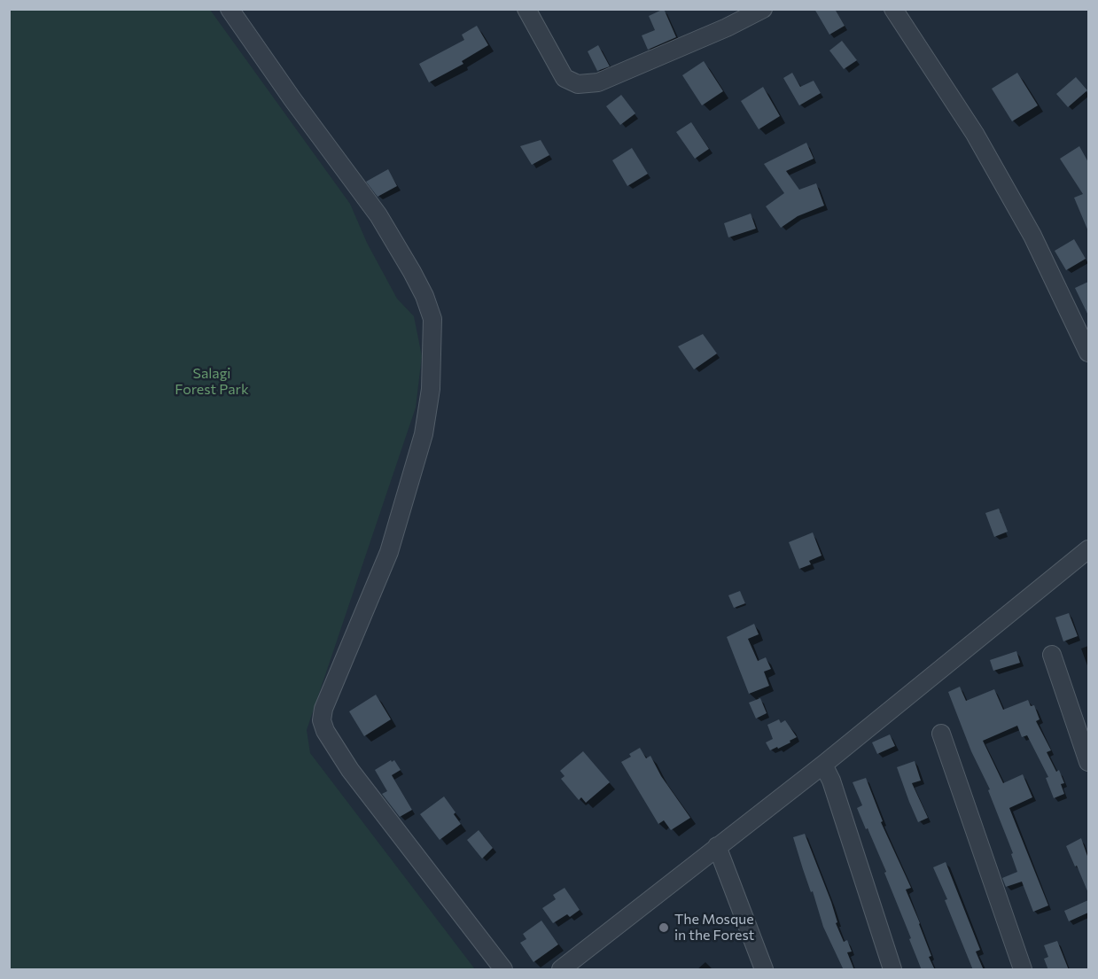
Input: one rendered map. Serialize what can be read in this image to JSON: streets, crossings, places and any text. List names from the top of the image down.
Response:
{
  "parks": ["Salagi Forest Park"],
  "places": ["The Mosque in the Forest"]
}
